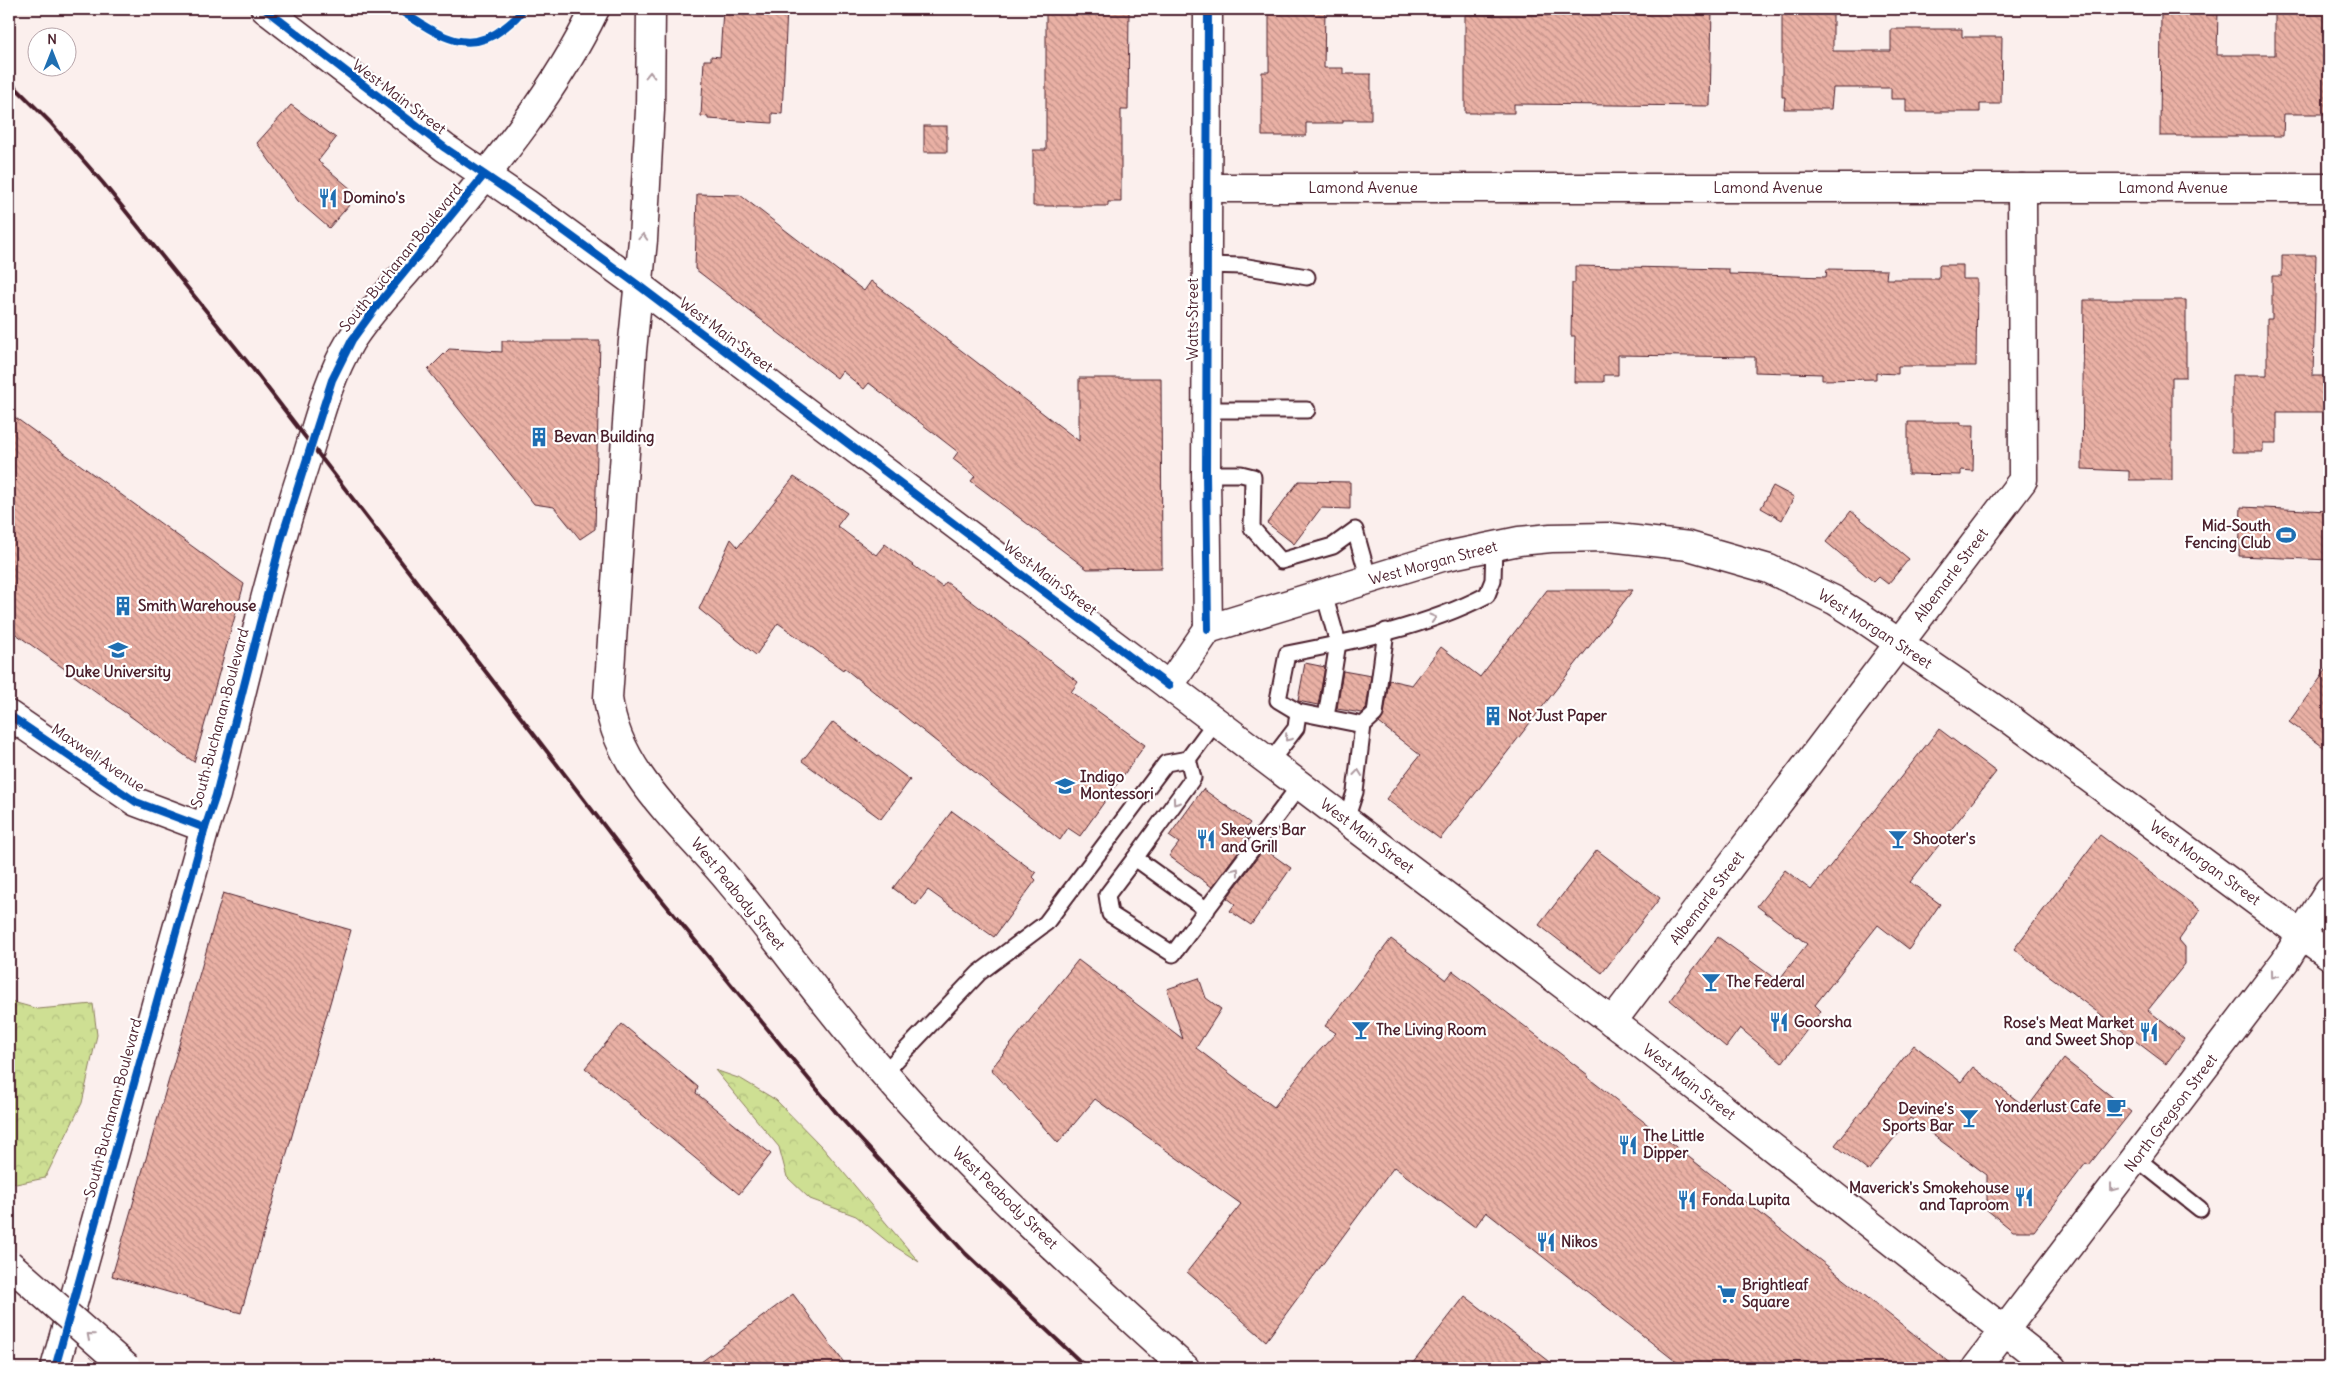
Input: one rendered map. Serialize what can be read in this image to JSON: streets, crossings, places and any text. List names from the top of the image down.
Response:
{
  "streets": {
    "main road": [
      "West Main Street",
      "Lamond Avenue",
      "South Buchanan Boulevard",
      "Watts Street",
      "West Morgan Street",
      "Albemarle Street",
      "Maxwell Avenue",
      "West Peabody Street",
      "North Gregson Street"
    ]
  },
  "crossings": [
    ["West Main Street", "South Buchanan Boulevard"],
    ["West Main Street", "Albemarle Street"],
    ["West Main Street", "West Peabody Street"],
    ["West Main Street", "North Gregson Street"],
    ["Lamond Avenue", "Watts Street"],
    ["Lamond Avenue", "Albemarle Street"],
    ["South Buchanan Boulevard", "Maxwell Avenue"],
    ["Watts Street", "West Morgan Street"],
    ["West Morgan Street", "Albemarle Street"],
    ["West Morgan Street", "North Gregson Street"]
  ],
  "one_way": ["North Gregson Street"],
  "places": {
    "restaurant": [
      "Domino's",
      "Skewers Bar and Grill",
      "Goorsha",
      "Rose's Meat Market and Sweet Shop",
      "The Little Dipper",
      "Maverick's Smokehouse and Taproom",
      "Fonda Lupita",
      "Nikos"
    ],
    "building": ["Bevan Building", "Smith Warehouse", "Not Just Paper"],
    "sports": ["Mid-South Fencing Club"],
    "school or university": ["Duke University", "Indigo Montessori"],
    "bar": [
      "Shooter's",
      "The Federal",
      "The Living Room",
      "Devine's Sports Bar"
    ],
    "cafe": ["Yonderlust Cafe"],
    "supermarket": ["Brightleaf Square"]
  },
  "north": "top"
}
